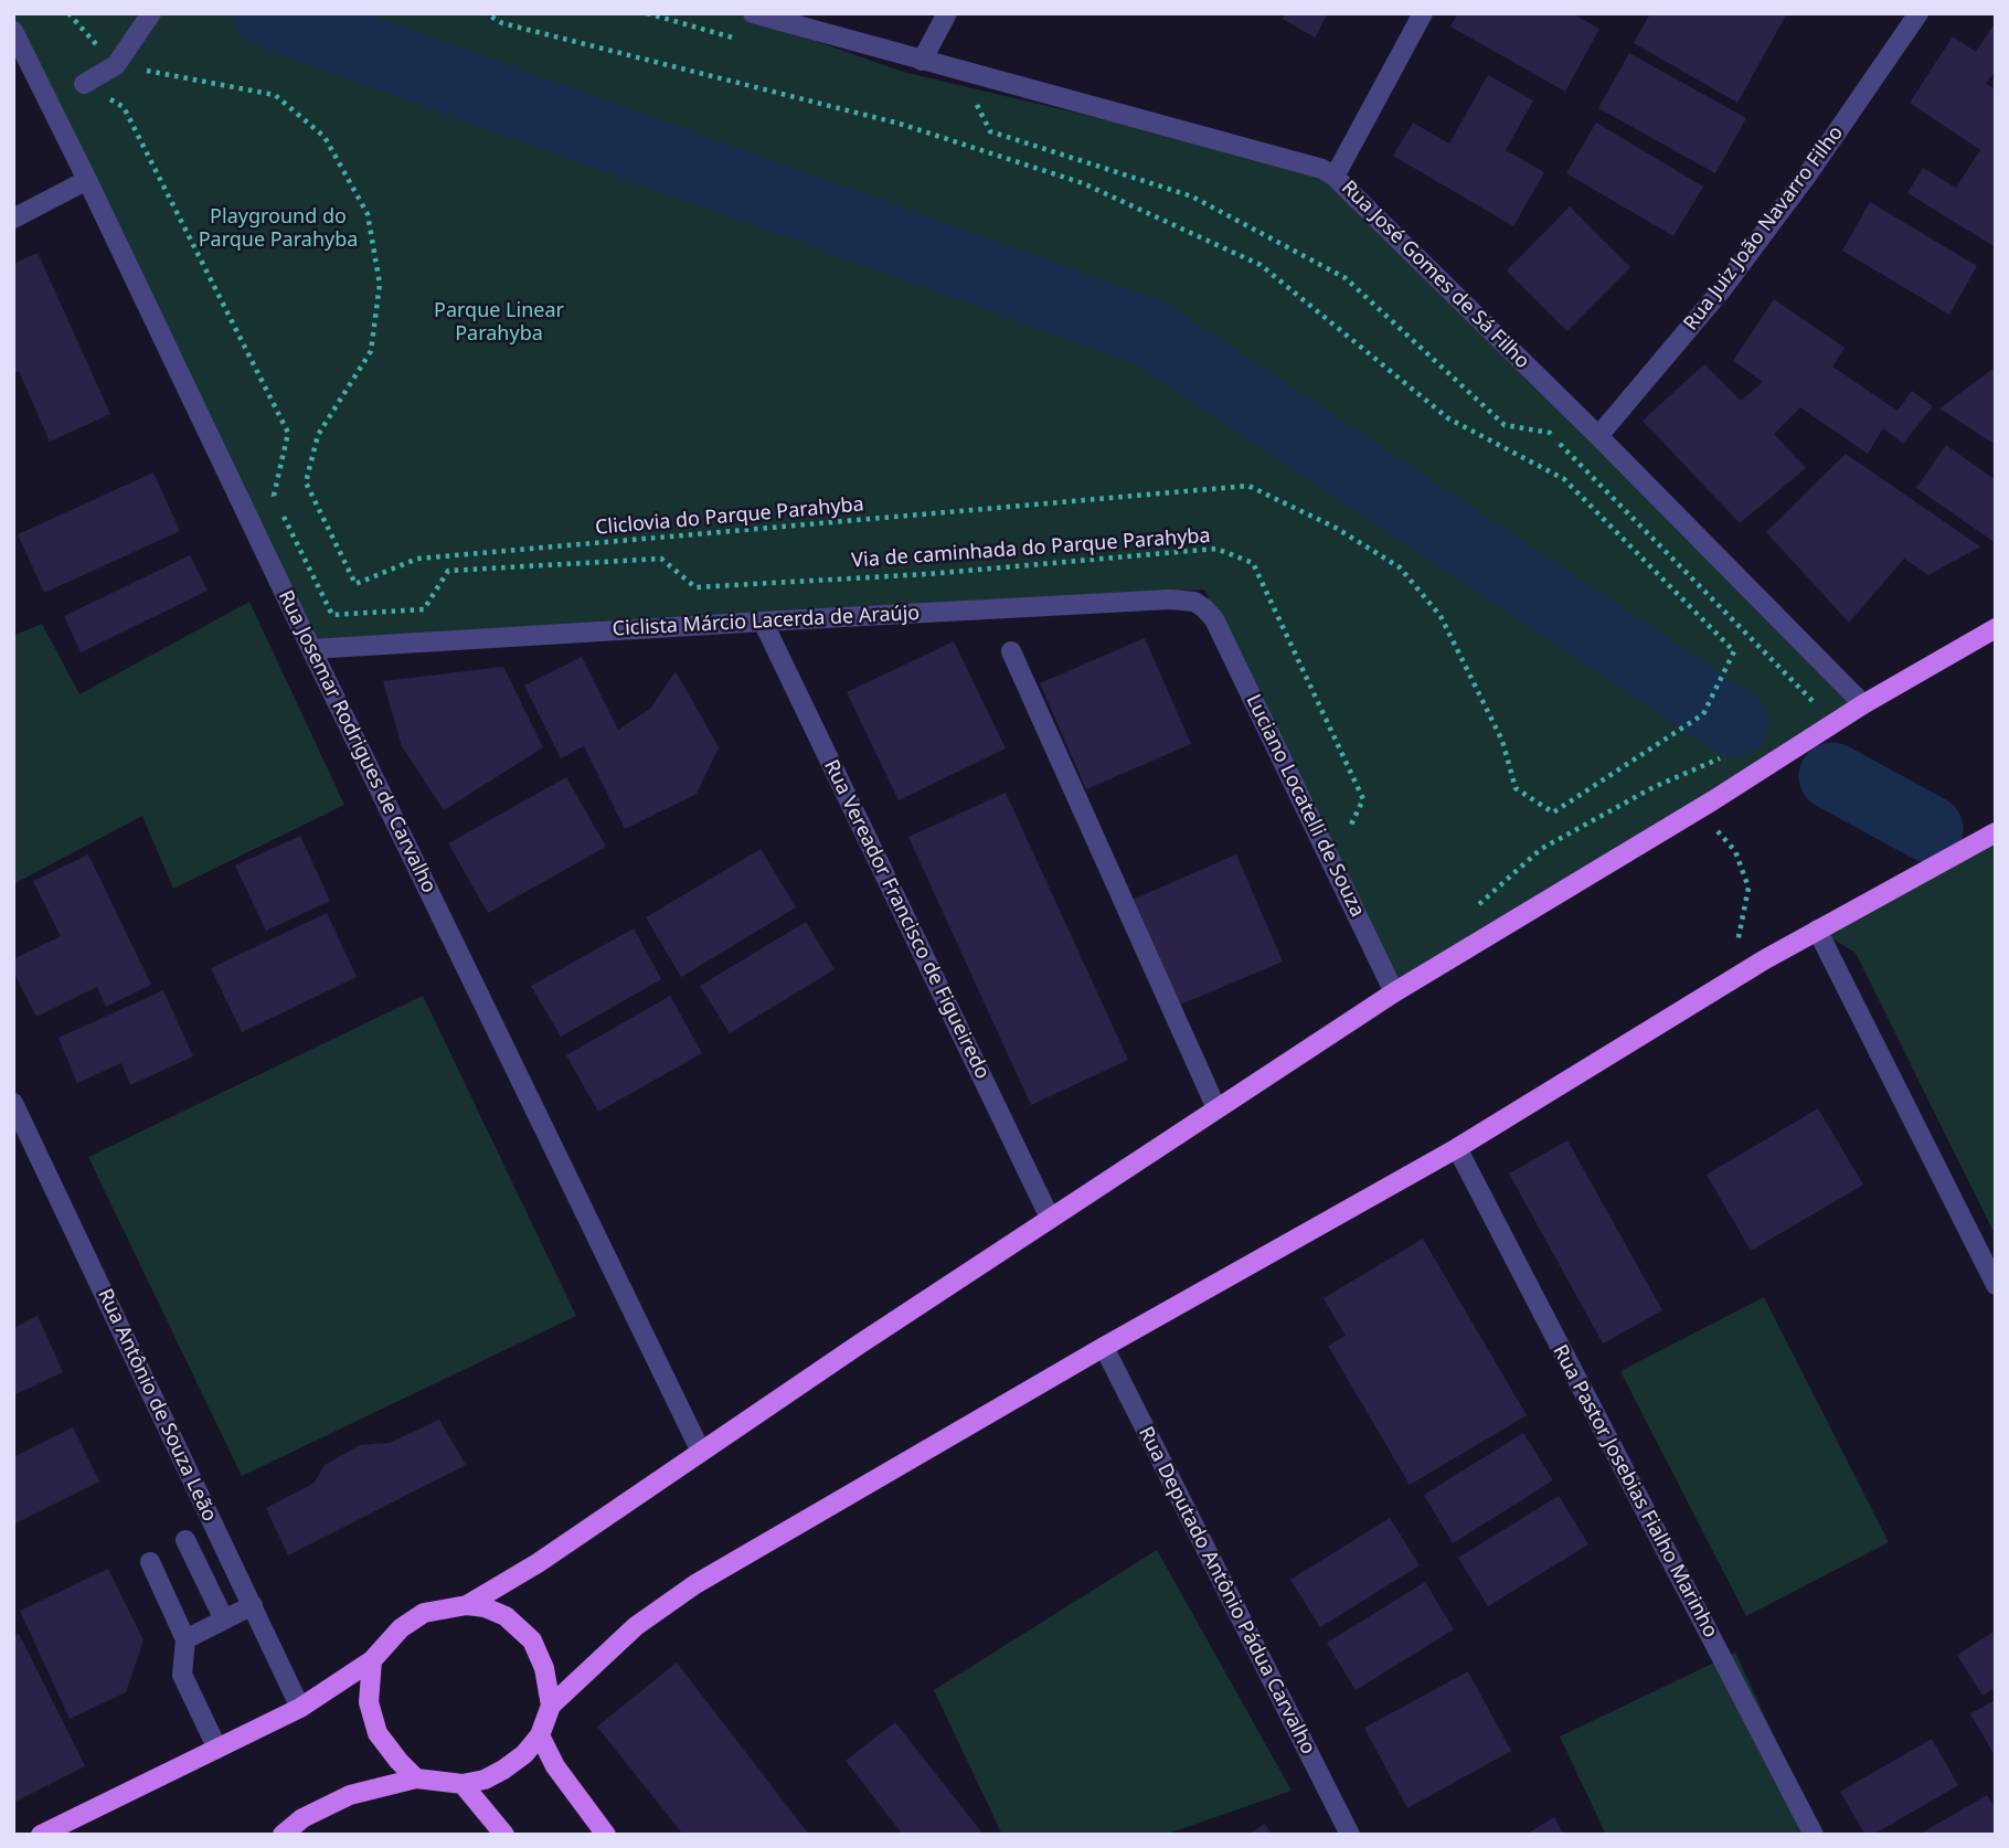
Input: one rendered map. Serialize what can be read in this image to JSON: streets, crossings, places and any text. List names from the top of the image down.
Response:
{
  "streets": {
    "street": [
      "Rua Juiz João Navarro Filho",
      "Rua José Gomes de Sá Filho",
      "Ciclista Márcio Lacerda de Araújo",
      "Rua Josemar Rodrigues de Carvalho",
      "Luciano Locatelli de Souza",
      "Rua Vereador Francisco de Figueiredo",
      "Rua Antônio de Souza Leão",
      "Rua Pastor Josebias Fialho Marinho",
      "Rua Deputado Antônio Pádua Carvalho"
    ],
    "path": ["Cliclovia do Parque Parahyba", "Via de caminhada do Parque Parahyba"]
  },
  "crossings": [
    ["Rua Juiz João Navarro Filho", "Rua José Gomes de Sá Filho"],
    ["Ciclista Márcio Lacerda de Araújo", "Rua Josemar Rodrigues de Carvalho"],
    ["Ciclista Márcio Lacerda de Araújo", "Luciano Locatelli de Souza"],
    ["Ciclista Márcio Lacerda de Araújo", "Rua Vereador Francisco de Figueiredo"]
  ],
  "parks": ["Playground do Parque Parahyba", "Parque Linear Parahyba"]
}
